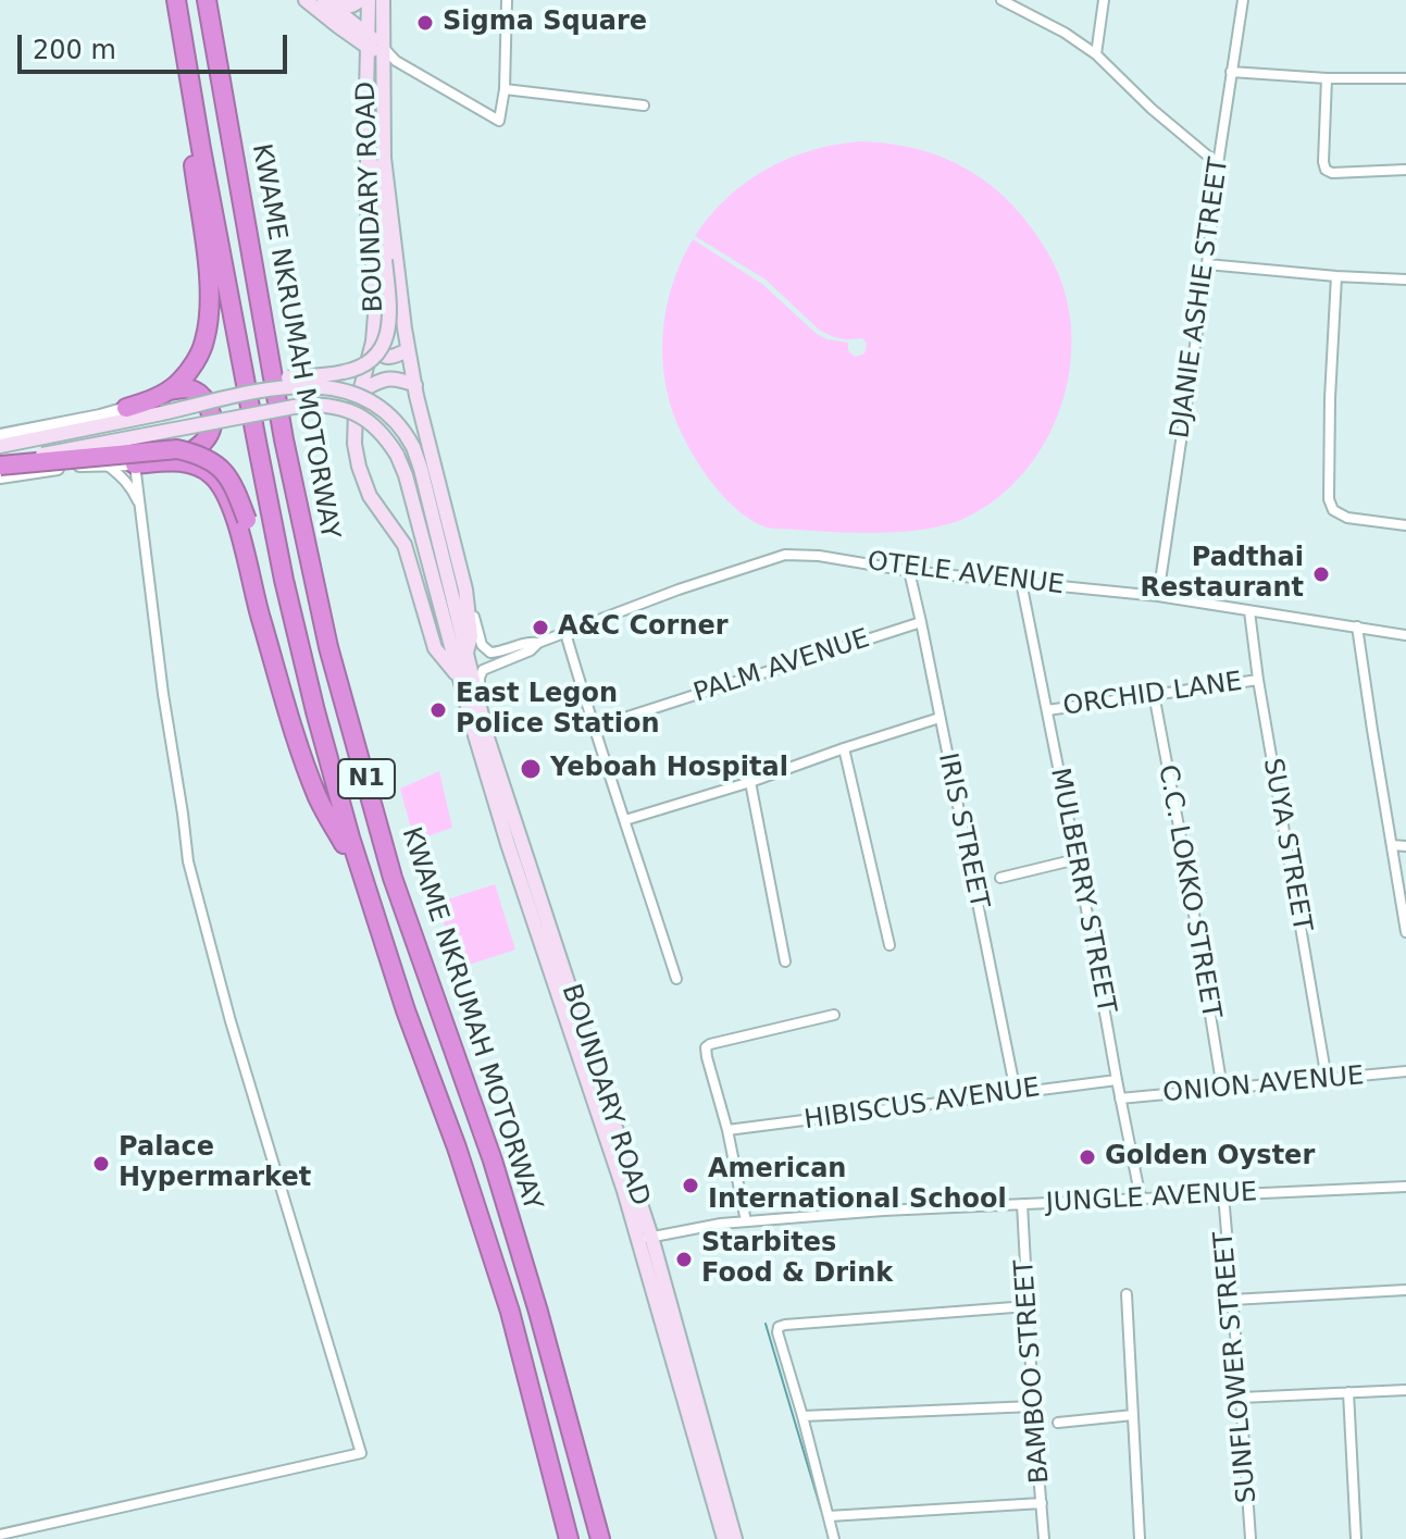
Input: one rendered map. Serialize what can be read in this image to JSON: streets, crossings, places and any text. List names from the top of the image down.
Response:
{
  "streets": {
    "highway": ["KWAME NKRUMAH MOTORWAY", "N1"],
    "main road": ["BOUNDARY ROAD"],
    "street": [
      "DJANIE ASHIE STREET",
      "OTELE AVENUE",
      "PALM AVENUE",
      "ORCHID LANE",
      "IRIS STREET",
      "SUYA STREET",
      "MULBERRY STREET",
      "C.C. LOKKO STREET",
      "ONION AVENUE",
      "HIBISCUS AVENUE",
      "JUNGLE AVENUE",
      "SUNFLOWER STREET",
      "BAMBOO STREET"
    ]
  },
  "crossings": [
    ["BOUNDARY ROAD", "OTELE AVENUE"],
    ["BOUNDARY ROAD", "JUNGLE AVENUE"],
    ["DJANIE ASHIE STREET", "OTELE AVENUE"],
    ["OTELE AVENUE", "IRIS STREET"],
    ["OTELE AVENUE", "SUYA STREET"],
    ["OTELE AVENUE", "MULBERRY STREET"],
    ["PALM AVENUE", "IRIS STREET"],
    ["ORCHID LANE", "SUYA STREET"],
    ["ORCHID LANE", "MULBERRY STREET"],
    ["ORCHID LANE", "C.C. LOKKO STREET"],
    ["IRIS STREET", "HIBISCUS AVENUE"],
    ["SUYA STREET", "ONION AVENUE"],
    ["MULBERRY STREET", "ONION AVENUE"],
    ["MULBERRY STREET", "HIBISCUS AVENUE"],
    ["MULBERRY STREET", "JUNGLE AVENUE"],
    ["C.C. LOKKO STREET", "ONION AVENUE"],
    ["JUNGLE AVENUE", "SUNFLOWER STREET"],
    ["JUNGLE AVENUE", "BAMBOO STREET"]
  ],
  "places": [
    "Sigma Square",
    "Padthai Restaurant",
    "A&C Corner",
    "East Legon Police Station",
    "Yeboah Hospital",
    "Golden Oyster",
    "Palace Hypermarket",
    "American International School",
    "Starbites Food & Drink"
  ],
  "scale_bar": "200 m"
}
